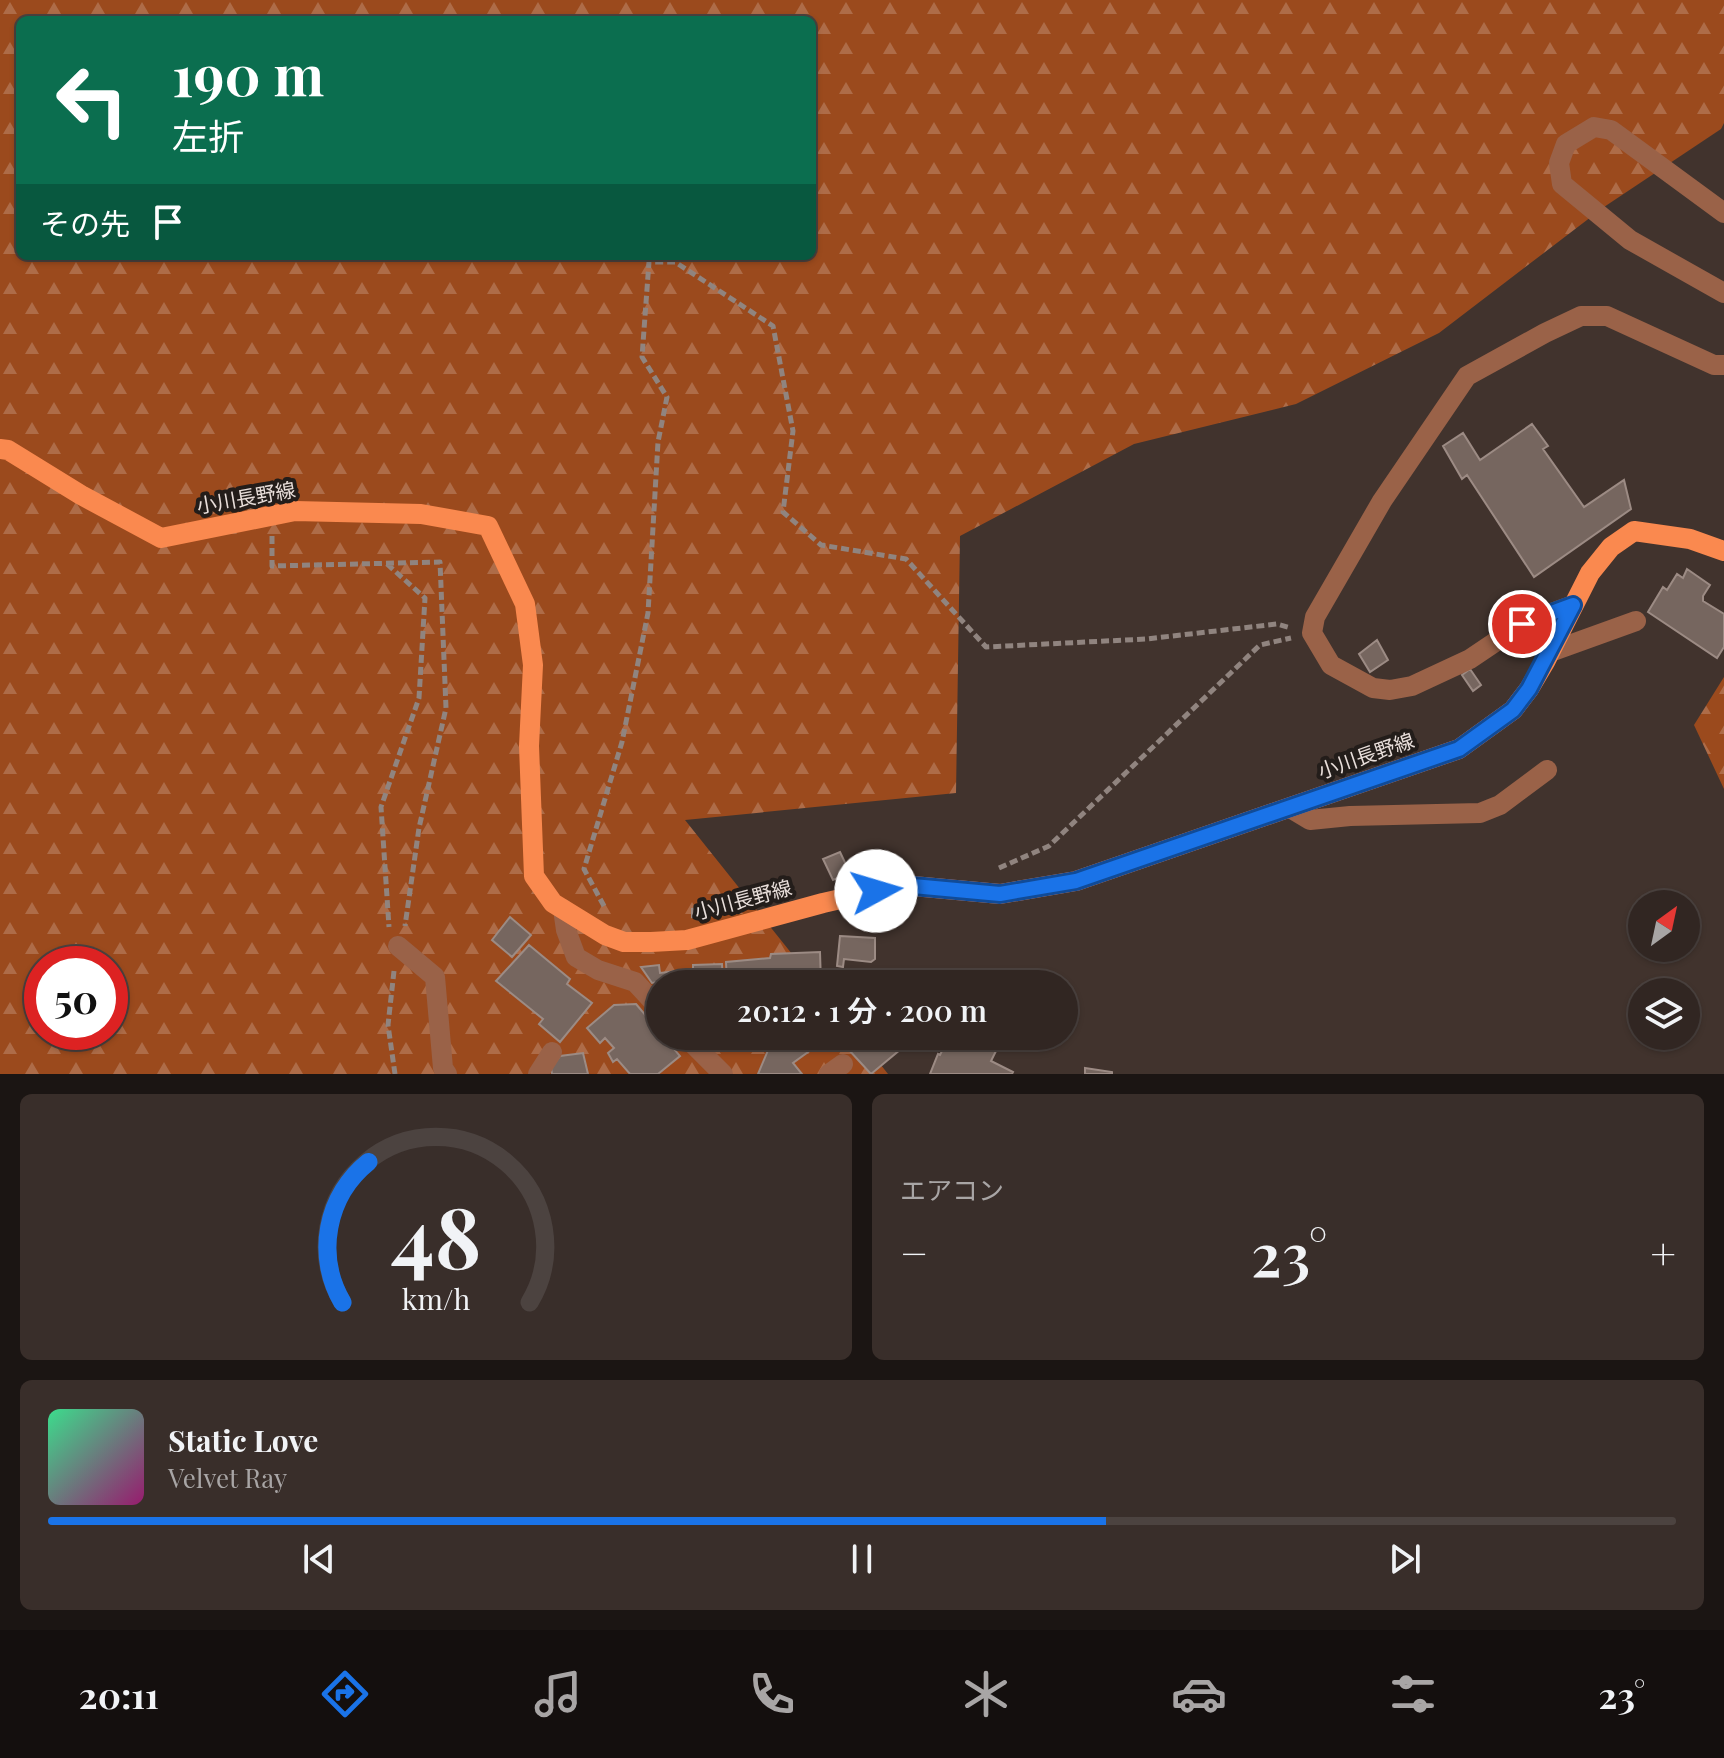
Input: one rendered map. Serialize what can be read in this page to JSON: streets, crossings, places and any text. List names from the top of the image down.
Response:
{
  "streets": {
    "main road": ["小川長野線"]
  },
  "north": "top right",
  "page": {
    "turn": ["190 m", "左折"],
    "then": "その先",
    "limit": "50",
    "trip": "20:12 · 1 分 · 200 m",
    "tile": "エアコン",
    "heat": ["−", "23°", "+"],
    "song": ["Static Love", "Velvet Ray"],
    "tabs": ["20:11", "23°"],
    "gauge": ["48", "km/h"]
  }
}
